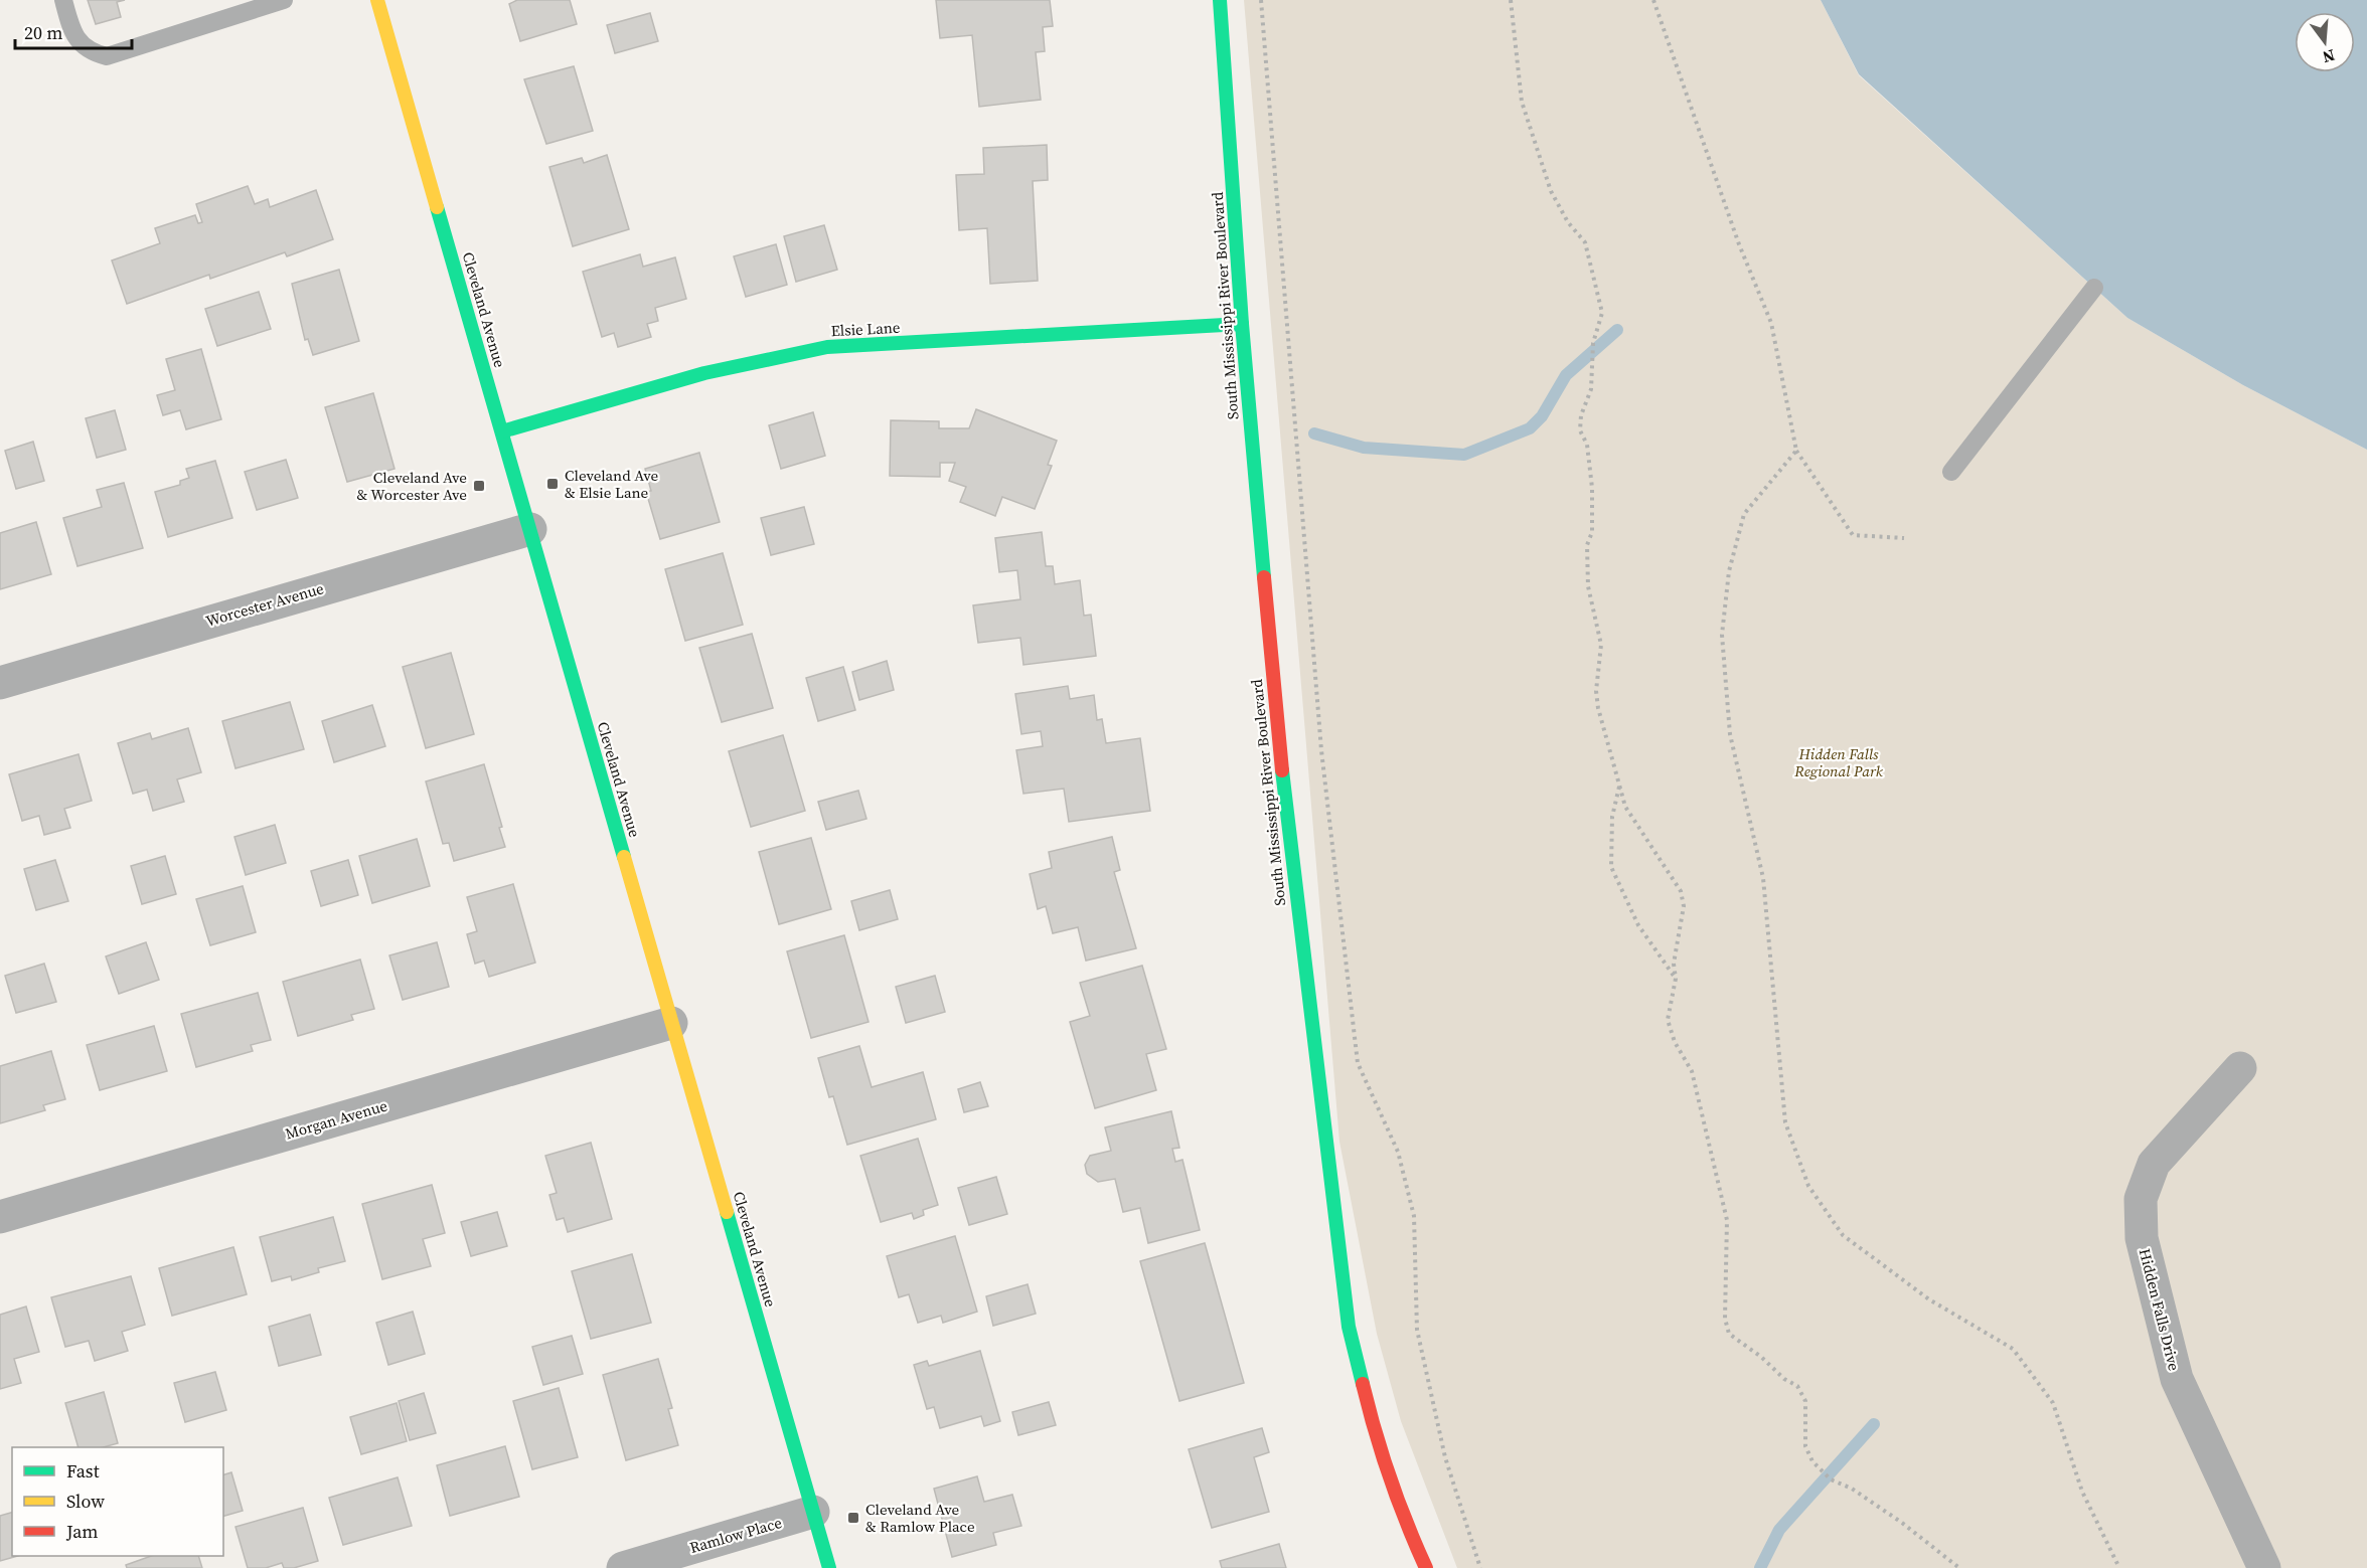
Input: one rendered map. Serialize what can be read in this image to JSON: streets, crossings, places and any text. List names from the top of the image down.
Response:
{
  "streets": {
    "street": [
      "South Mississippi River Boulevard",
      "Cleveland Avenue",
      "Elsie Lane",
      "Worcester Avenue",
      "Morgan Avenue",
      "Hidden Falls Drive",
      "Ramlow Place"
    ]
  },
  "crossings": [
    ["South Mississippi River Boulevard", "Elsie Lane"],
    ["Cleveland Avenue", "Elsie Lane"],
    ["Cleveland Avenue", "Worcester Avenue"],
    ["Cleveland Avenue", "Morgan Avenue"],
    ["Cleveland Avenue", "Ramlow Place"]
  ],
  "parks": ["Hidden Falls Regional Park"],
  "places": {
    "transit": ["Cleveland Ave & Elsie Lane", "Cleveland Ave & Worcester Ave", "Cleveland Ave & Ramlow Place"]
  },
  "legend": ["Fast", "Slow", "Jam"],
  "scale_bar": "20 m",
  "north": "bottom"
}
